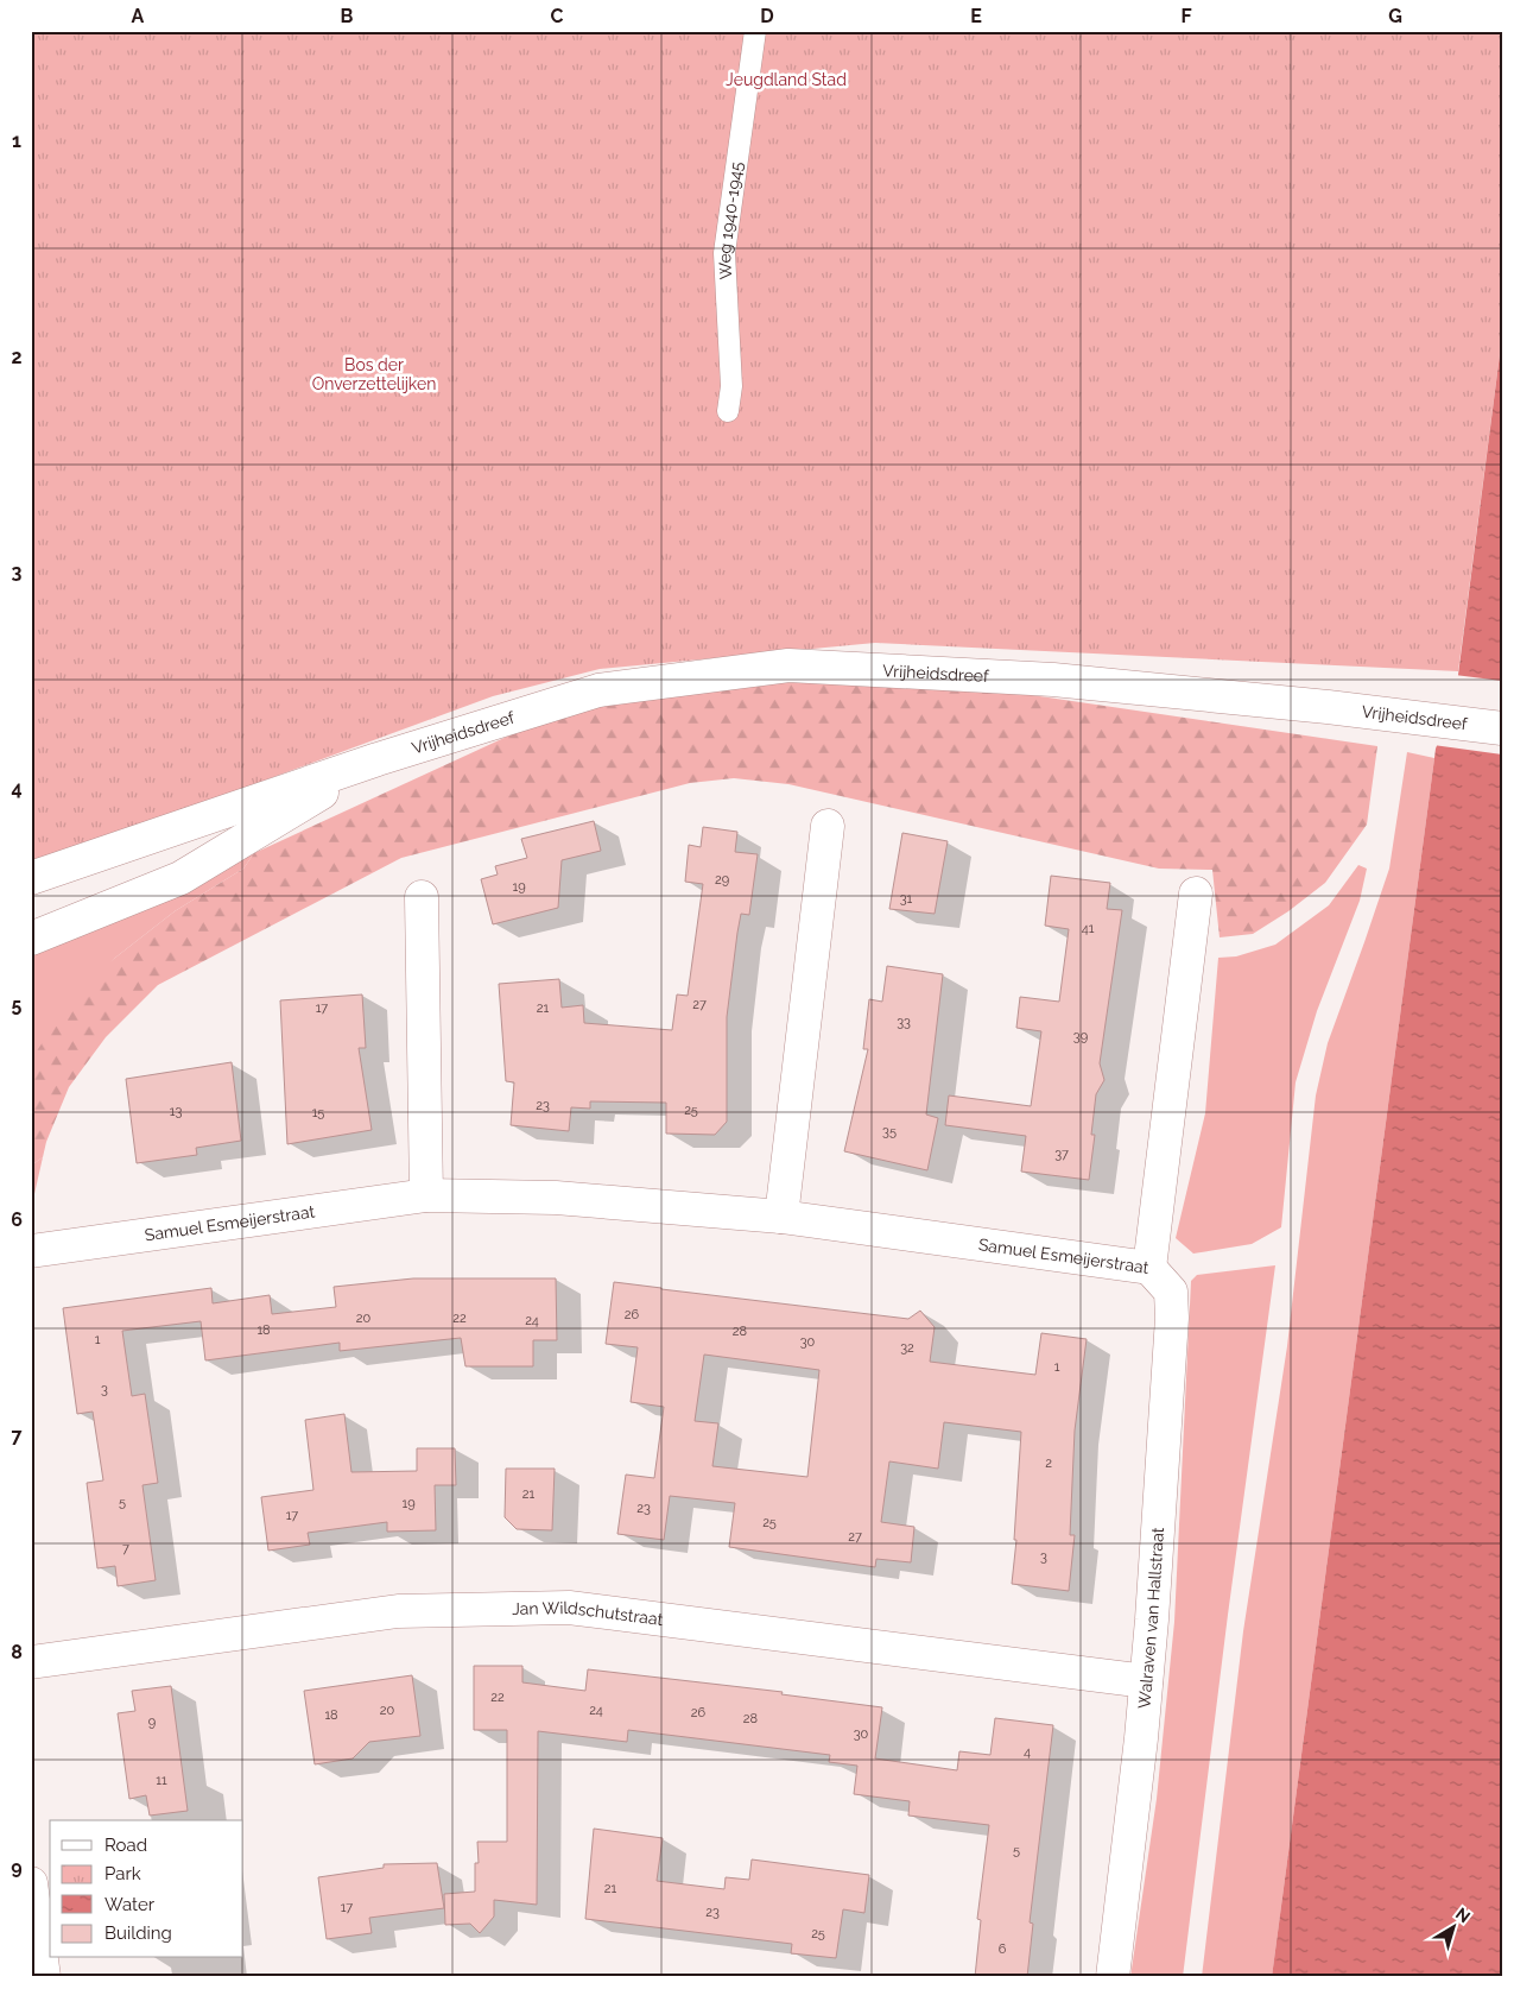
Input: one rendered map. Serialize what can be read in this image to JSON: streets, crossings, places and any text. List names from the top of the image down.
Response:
{
  "streets": {
    "street": [
      "Vrijheidsdreef",
      "Samuel Esmeijerstraat",
      "Jan Wildschutstraat",
      "Walraven van Hallstraat"
    ],
    "lane": ["Weg 1940-1945"]
  },
  "crossings": [
    ["Samuel Esmeijerstraat", "Walraven van Hallstraat"],
    ["Jan Wildschutstraat", "Walraven van Hallstraat"]
  ],
  "parks": ["Jeugdland Stad", "Bos der Onverzettelijken"],
  "house_numbers": [
    "29",
    "19",
    "31",
    "41",
    "27",
    "17",
    "21",
    "33",
    "39",
    "23",
    "25",
    "13",
    "15",
    "35",
    "37",
    "26",
    "20",
    "22",
    "24",
    "18",
    "28",
    "1",
    "30",
    "32",
    "1",
    "3",
    "2",
    "21",
    "5",
    "19",
    "23",
    "17",
    "25",
    "27",
    "7",
    "3",
    "22",
    "20",
    "24",
    "26",
    "18",
    "28",
    "9",
    "30",
    "4",
    "11",
    "5",
    "21",
    "17",
    "23",
    "25",
    "6"
  ],
  "legend": [
    "Road",
    "Park",
    "Water",
    "Building"
  ],
  "north": "top right",
  "grid": {
    "columns": [
      "A",
      "B",
      "C",
      "D",
      "E",
      "F",
      "G"
    ],
    "rows": [
      "1",
      "2",
      "3",
      "4",
      "5",
      "6",
      "7",
      "8",
      "9"
    ]
  }
}
